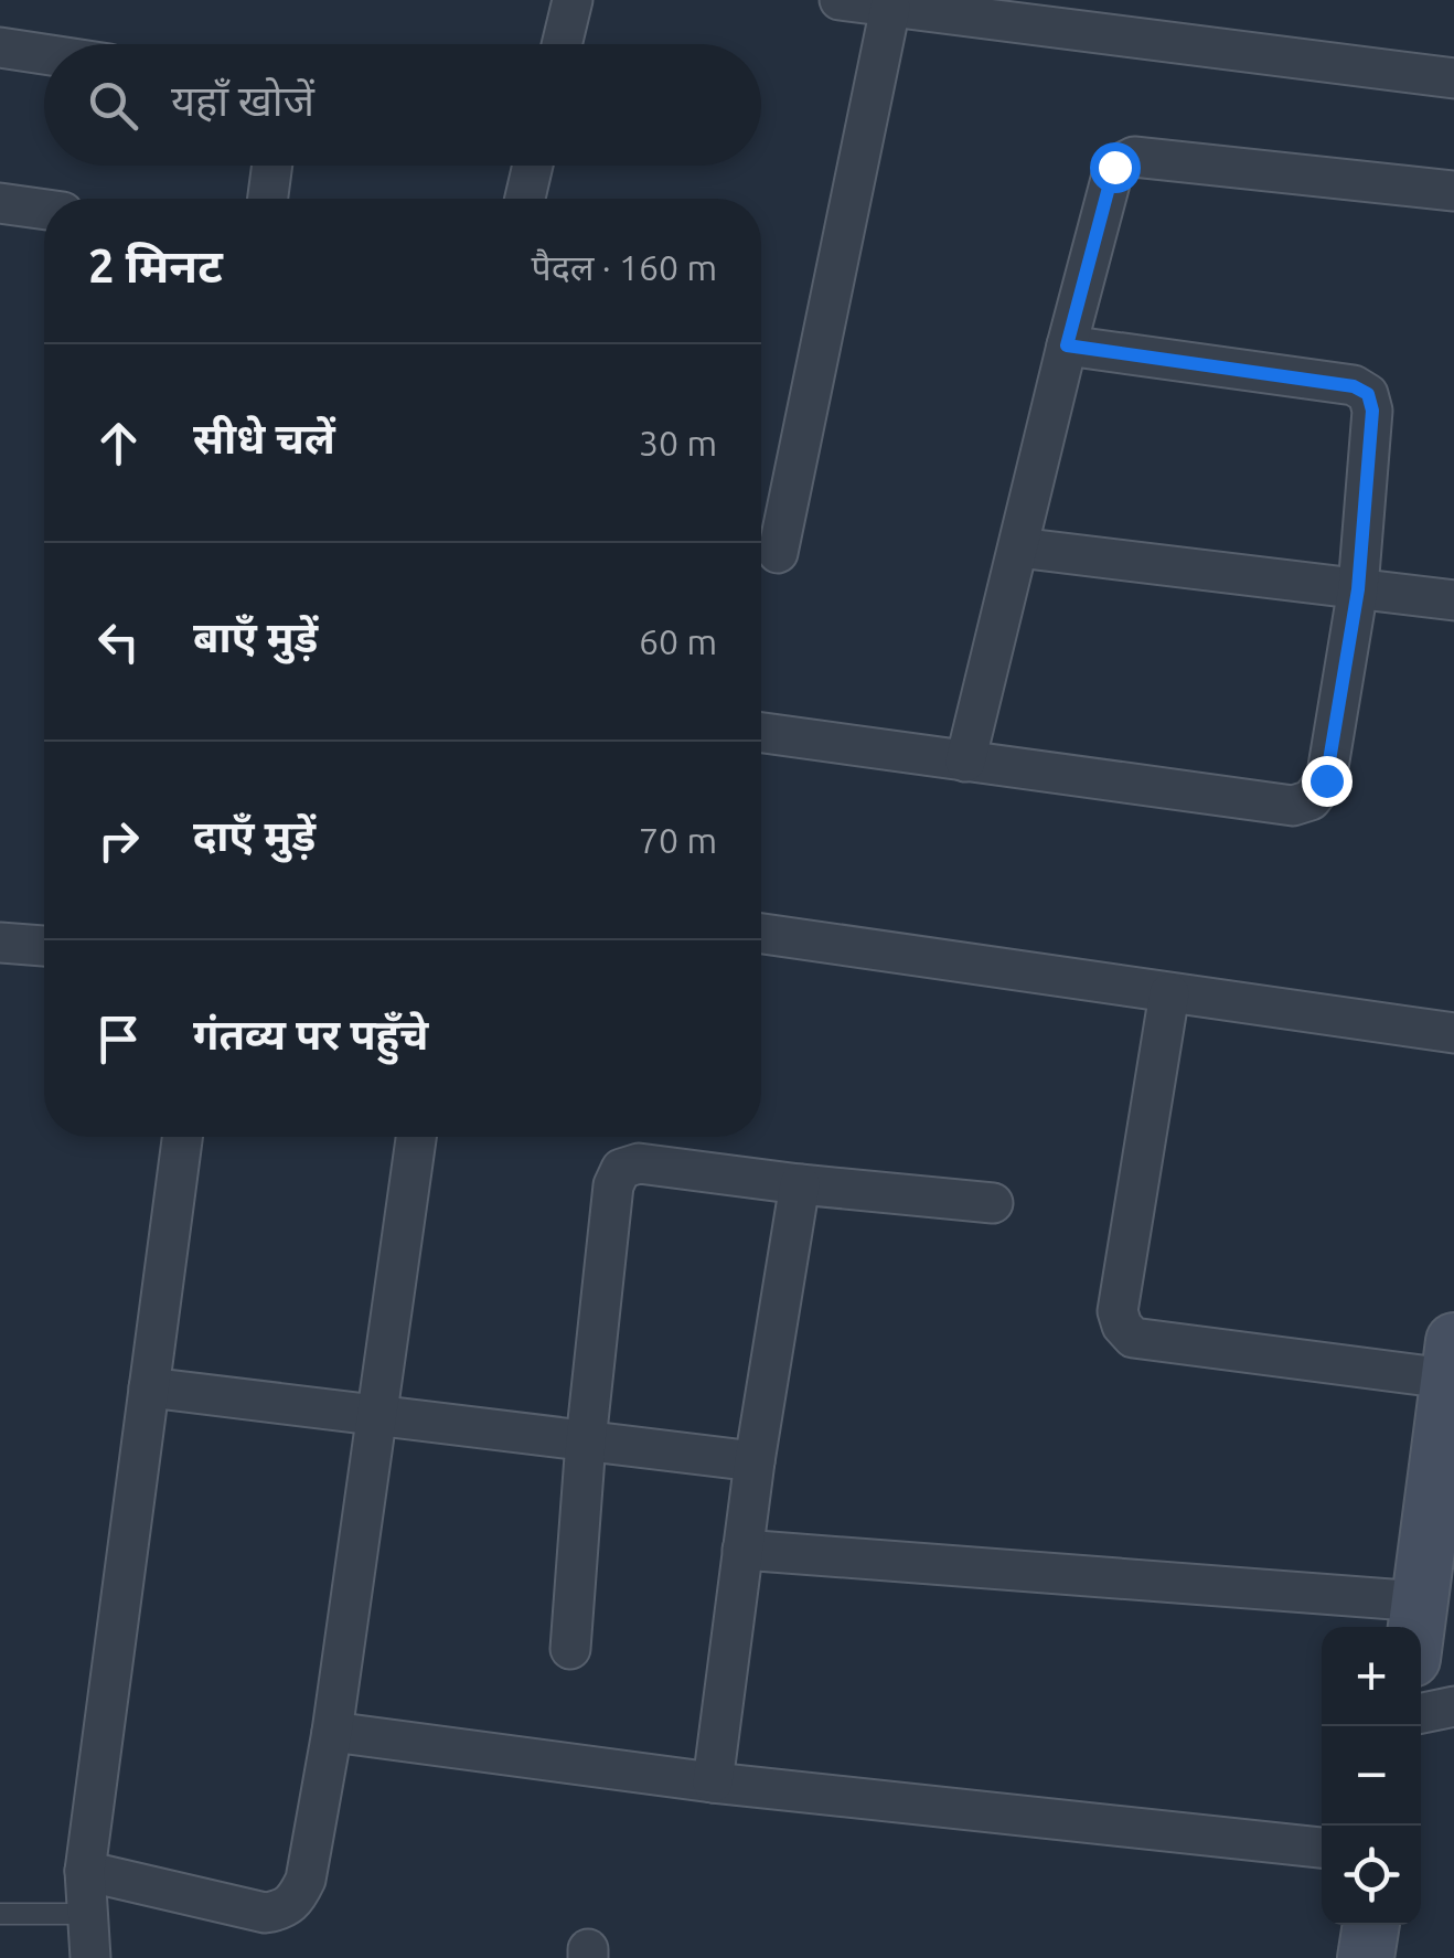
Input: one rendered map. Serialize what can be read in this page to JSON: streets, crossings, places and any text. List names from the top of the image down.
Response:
{
  "page": {
    "search": "यहाँ खोजें",
    "heading": ["2 मिनट", "पैदल · 160 m"],
    "list": [
      ["सीधे चलें", "30 m"],
      ["बाएँ मुड़ें", "60 m"],
      ["दाएँ मुड़ें", "70 m"],
      "गंतव्य पर पहुँचे"
    ],
    "map_buttons": ["+", "−"]
  }
}
